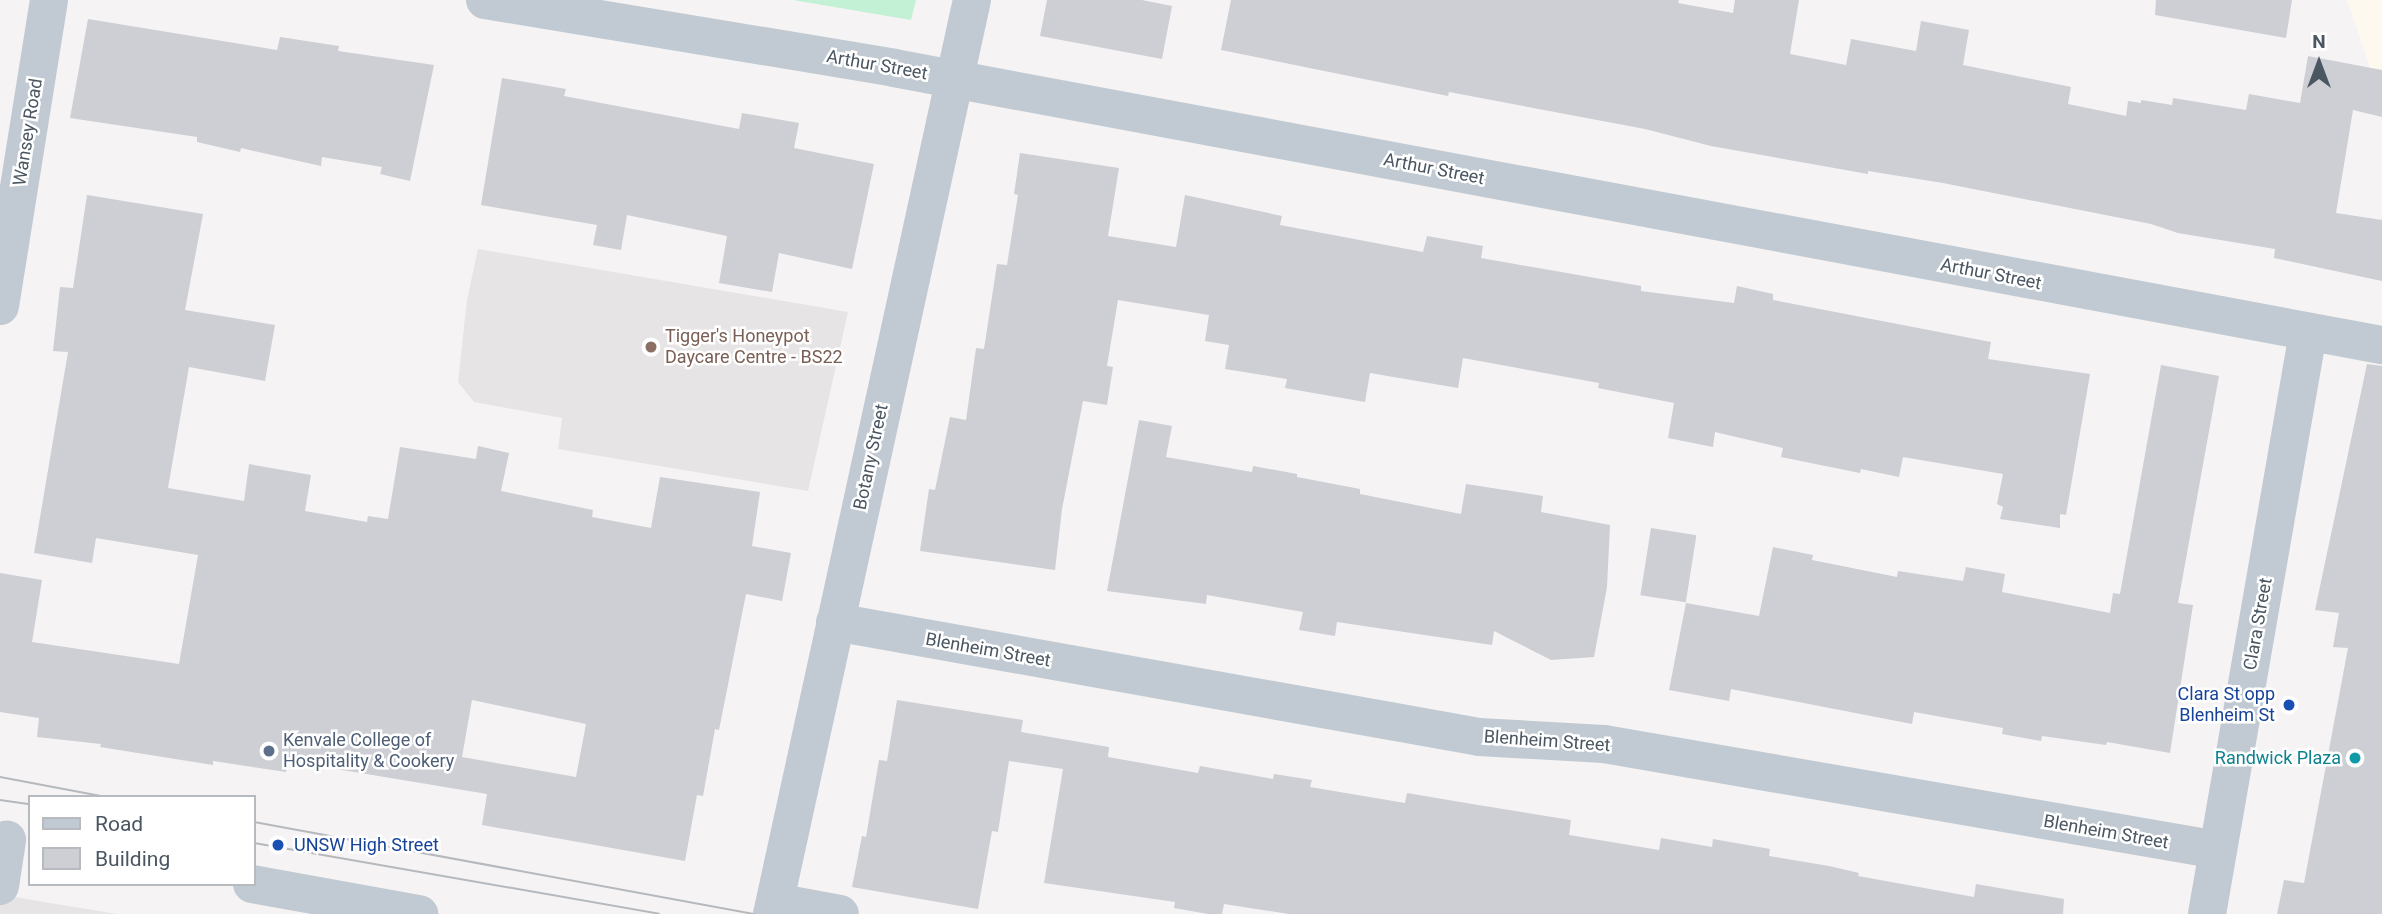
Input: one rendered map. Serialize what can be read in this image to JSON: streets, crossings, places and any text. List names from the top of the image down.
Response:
{
  "streets": {
    "street": [
      "Arthur Street",
      "Wansey Road",
      "Botany Street",
      "Clara Street",
      "Blenheim Street"
    ]
  },
  "crossings": [
    ["Arthur Street", "Botany Street"],
    ["Arthur Street", "Clara Street"],
    ["Botany Street", "Blenheim Street"],
    ["Clara Street", "Blenheim Street"]
  ],
  "places": [
    "Tigger's Honeypot Daycare Centre - BS22",
    "Clara St opp Blenheim St",
    "Kenvale College of Hospitality & Cookery",
    "Randwick Plaza",
    "UNSW High Street"
  ],
  "legend": ["Road", "Building"],
  "north": "top"
}
